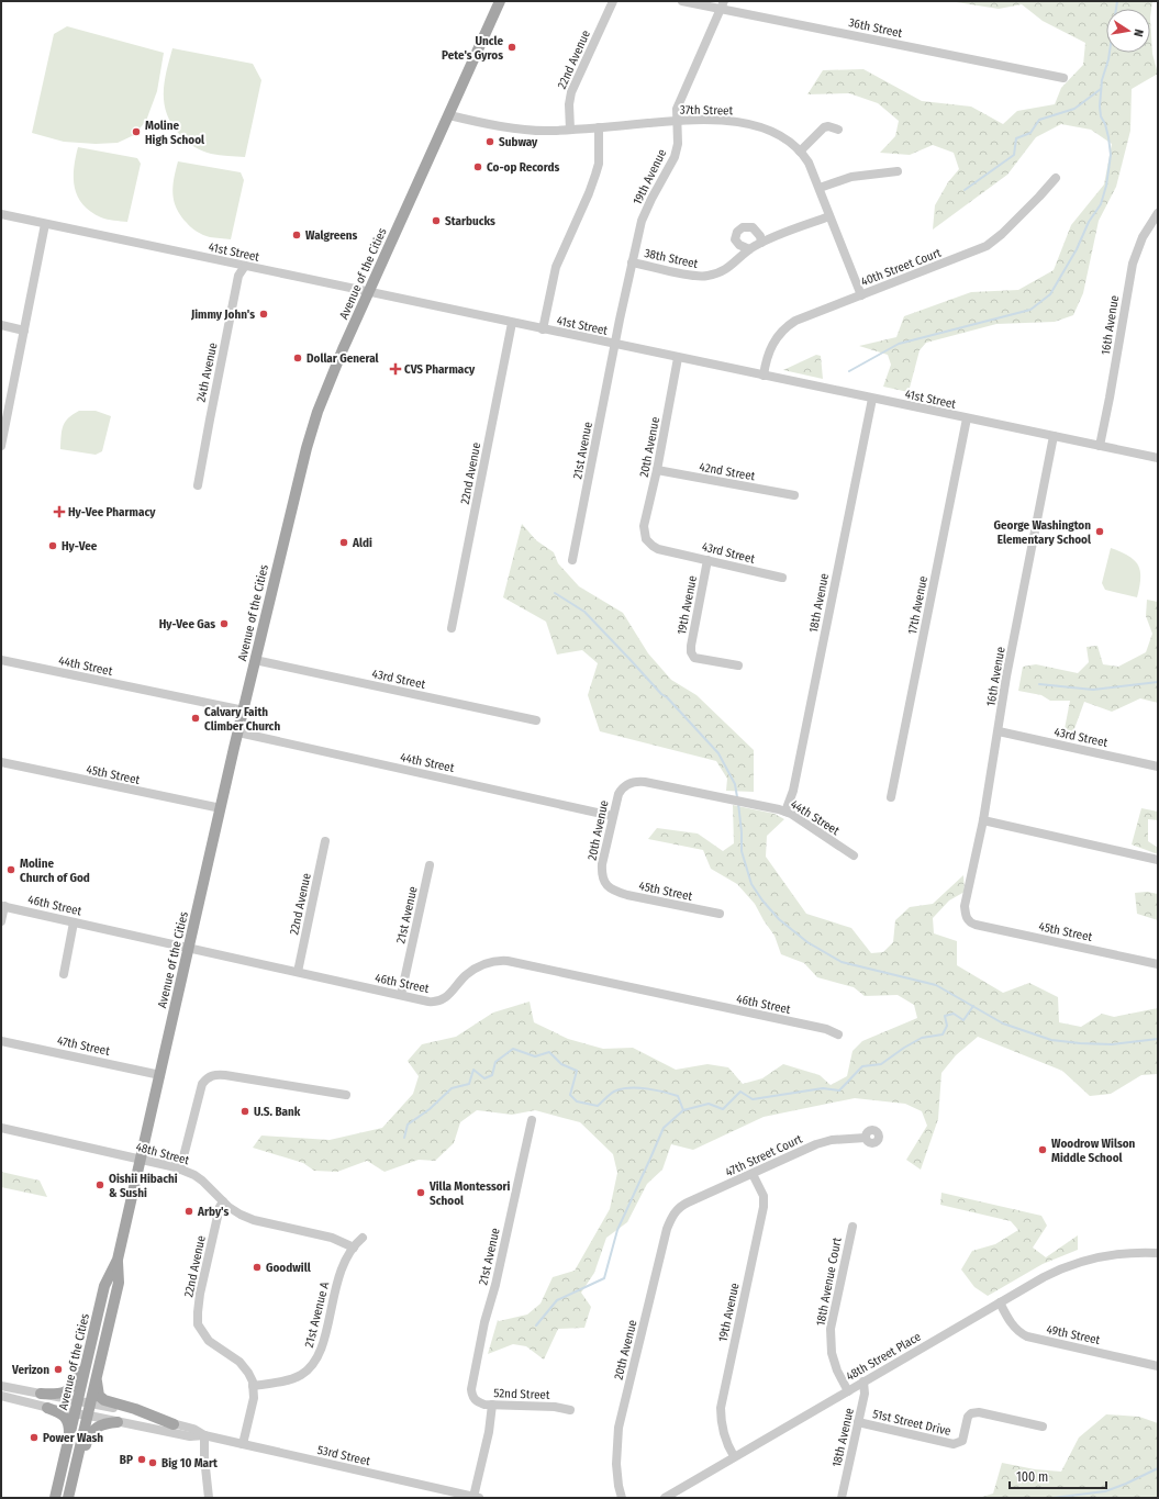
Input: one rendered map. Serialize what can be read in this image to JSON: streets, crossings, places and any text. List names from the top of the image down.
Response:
{
  "streets": {
    "main road": ["Avenue of the Cities"],
    "street": [
      "36th Street",
      "22nd Avenue",
      "37th Street",
      "19th Avenue",
      "41st Street",
      "38th Street",
      "40th Street Court",
      "16th Avenue",
      "24th Avenue",
      "20th Avenue",
      "21st Avenue",
      "42nd Street",
      "43rd Street",
      "18th Avenue",
      "17th Avenue",
      "44th Street",
      "45th Street",
      "46th Street",
      "47th Street",
      "48th Street",
      "47th Street Court",
      "18th Avenue Court",
      "21st Avenue A",
      "49th Street",
      "48th Street Place",
      "52nd Street",
      "51st Street Drive",
      "53rd Street"
    ]
  },
  "crossings": [
    ["36th Street", "19th Avenue"],
    ["22nd Avenue", "37th Street"],
    ["22nd Avenue", "41st Street"],
    ["22nd Avenue", "46th Street"],
    ["22nd Avenue", "48th Street"],
    ["22nd Avenue", "21st Avenue A"],
    ["22nd Avenue", "53rd Street"],
    ["37th Street", "19th Avenue"],
    ["37th Street", "38th Street"],
    ["37th Street", "40th Street Court"],
    ["37th Street", "Avenue of the Cities"],
    ["19th Avenue", "41st Street"],
    ["19th Avenue", "38th Street"],
    ["19th Avenue", "21st Avenue"],
    ["19th Avenue", "43rd Street"],
    ["19th Avenue", "47th Street Court"],
    ["19th Avenue", "48th Street Place"],
    ["41st Street", "40th Street Court"],
    ["41st Street", "Avenue of the Cities"],
    ["41st Street", "16th Avenue"],
    ["41st Street", "24th Avenue"],
    ["41st Street", "20th Avenue"],
    ["41st Street", "21st Avenue"],
    ["41st Street", "18th Avenue"],
    ["41st Street", "17th Avenue"],
    ["Avenue of the Cities", "43rd Street"],
    ["Avenue of the Cities", "44th Street"],
    ["Avenue of the Cities", "45th Street"],
    ["Avenue of the Cities", "46th Street"],
    ["Avenue of the Cities", "47th Street"],
    ["Avenue of the Cities", "48th Street"],
    ["Avenue of the Cities", "53rd Street"],
    ["16th Avenue", "43rd Street"],
    ["16th Avenue", "45th Street"],
    ["20th Avenue", "42nd Street"],
    ["20th Avenue", "43rd Street"],
    ["20th Avenue", "44th Street"],
    ["20th Avenue", "45th Street"],
    ["20th Avenue", "47th Street Court"],
    ["21st Avenue", "46th Street"],
    ["21st Avenue", "52nd Street"],
    ["18th Avenue", "44th Street"],
    ["18th Avenue", "48th Street Place"],
    ["18th Avenue", "51st Street Drive"],
    ["48th Street", "21st Avenue A"],
    ["18th Avenue Court", "48th Street Place"],
    ["49th Street", "48th Street Place"]
  ],
  "places": {
    "other": [
      "Uncle Pete's Gyros",
      "Moline High School",
      "Subway",
      "Co-op Records",
      "Starbucks",
      "Walgreens",
      "Jimmy John's",
      "Dollar General",
      "George Washington Elementary School",
      "Aldi",
      "Hy-Vee",
      "Hy-Vee Gas",
      "Calvary Faith Climber Church",
      "Moline Church of God",
      "U.S. Bank",
      "Woodrow Wilson Middle School",
      "Oishii Hibachi & Sushi",
      "Villa Montessori School",
      "Arby's",
      "Goodwill",
      "Verizon",
      "Power Wash",
      "BP",
      "Big 10 Mart"
    ],
    "health": ["CVS Pharmacy", "Hy-Vee Pharmacy"]
  },
  "scale_bar": "100 m",
  "north": "right"
}
